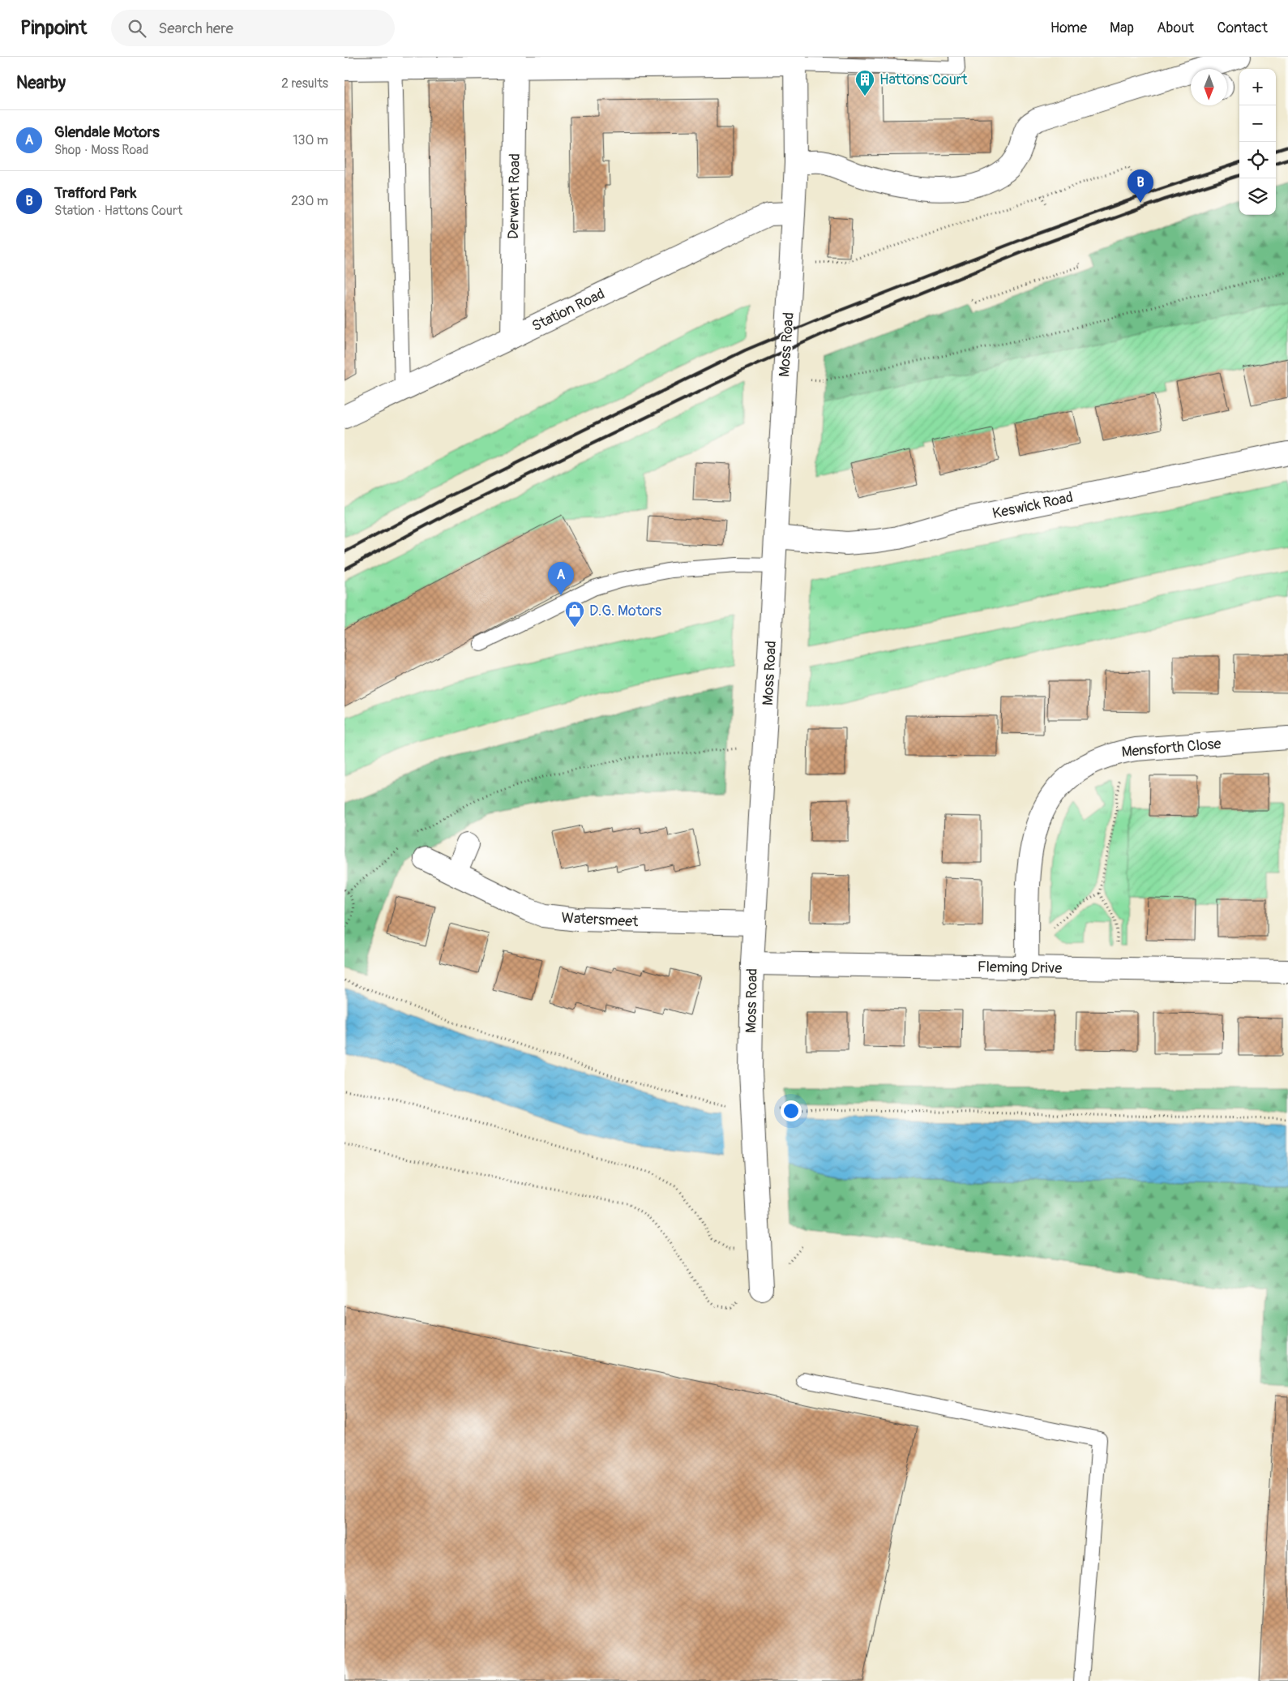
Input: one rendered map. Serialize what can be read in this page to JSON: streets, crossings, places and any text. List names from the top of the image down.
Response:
{
  "streets": {
    "street": [
      "Derwent Road",
      "Station Road",
      "Moss Road",
      "Keswick Road",
      "Mensforth Close",
      "Watersmeet",
      "Fleming Drive"
    ]
  },
  "crossings": [
    ["Derwent Road", "Station Road"],
    ["Station Road", "Moss Road"],
    ["Moss Road", "Keswick Road"],
    ["Moss Road", "Watersmeet"],
    ["Moss Road", "Fleming Drive"],
    ["Mensforth Close", "Fleming Drive"]
  ],
  "places": {
    "building": ["Hattons Court"],
    "shop": ["D.G. Motors"]
  },
  "north": "bottom",
  "page": {
    "header": "Pinpoint",
    "search": "Search here",
    "nav": [
      "Home",
      "Map",
      "About",
      "Contact"
    ],
    "heading": ["Nearby", "2 results"],
    "map_buttons": ["+", "−"],
    "list": [
      {
        "mark": "A",
        "name": "Glendale Motors",
        "note": "Shop · Moss Road",
        "value": "130 m"
      },
      {
        "mark": "B",
        "name": "Trafford Park",
        "note": "Station · Hattons Court",
        "value": "230 m"
      }
    ],
    "pins": ["B", "A"]
  }
}
